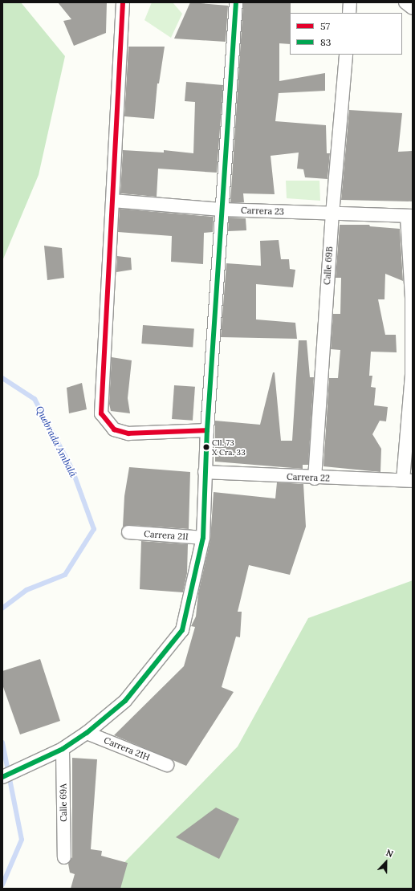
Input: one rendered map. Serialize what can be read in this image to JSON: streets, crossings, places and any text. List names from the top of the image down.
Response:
{
  "streets": {
    "street": [
      "Carrera 23",
      "Calle 69B",
      "Carrera 22",
      "Carrera 21I",
      "Carrera 21H",
      "Calle 69A"
    ]
  },
  "crossings": [
    ["Carrera 23", "Calle 69B"],
    ["Calle 69B", "Carrera 22"]
  ],
  "water": ["Quebrada Ambalá"],
  "places": ["Cll. 73 X Cra. 33"],
  "lines": ["transit line 57", "transit line 83"],
  "legend": ["57", "83"],
  "north": "top"
}
